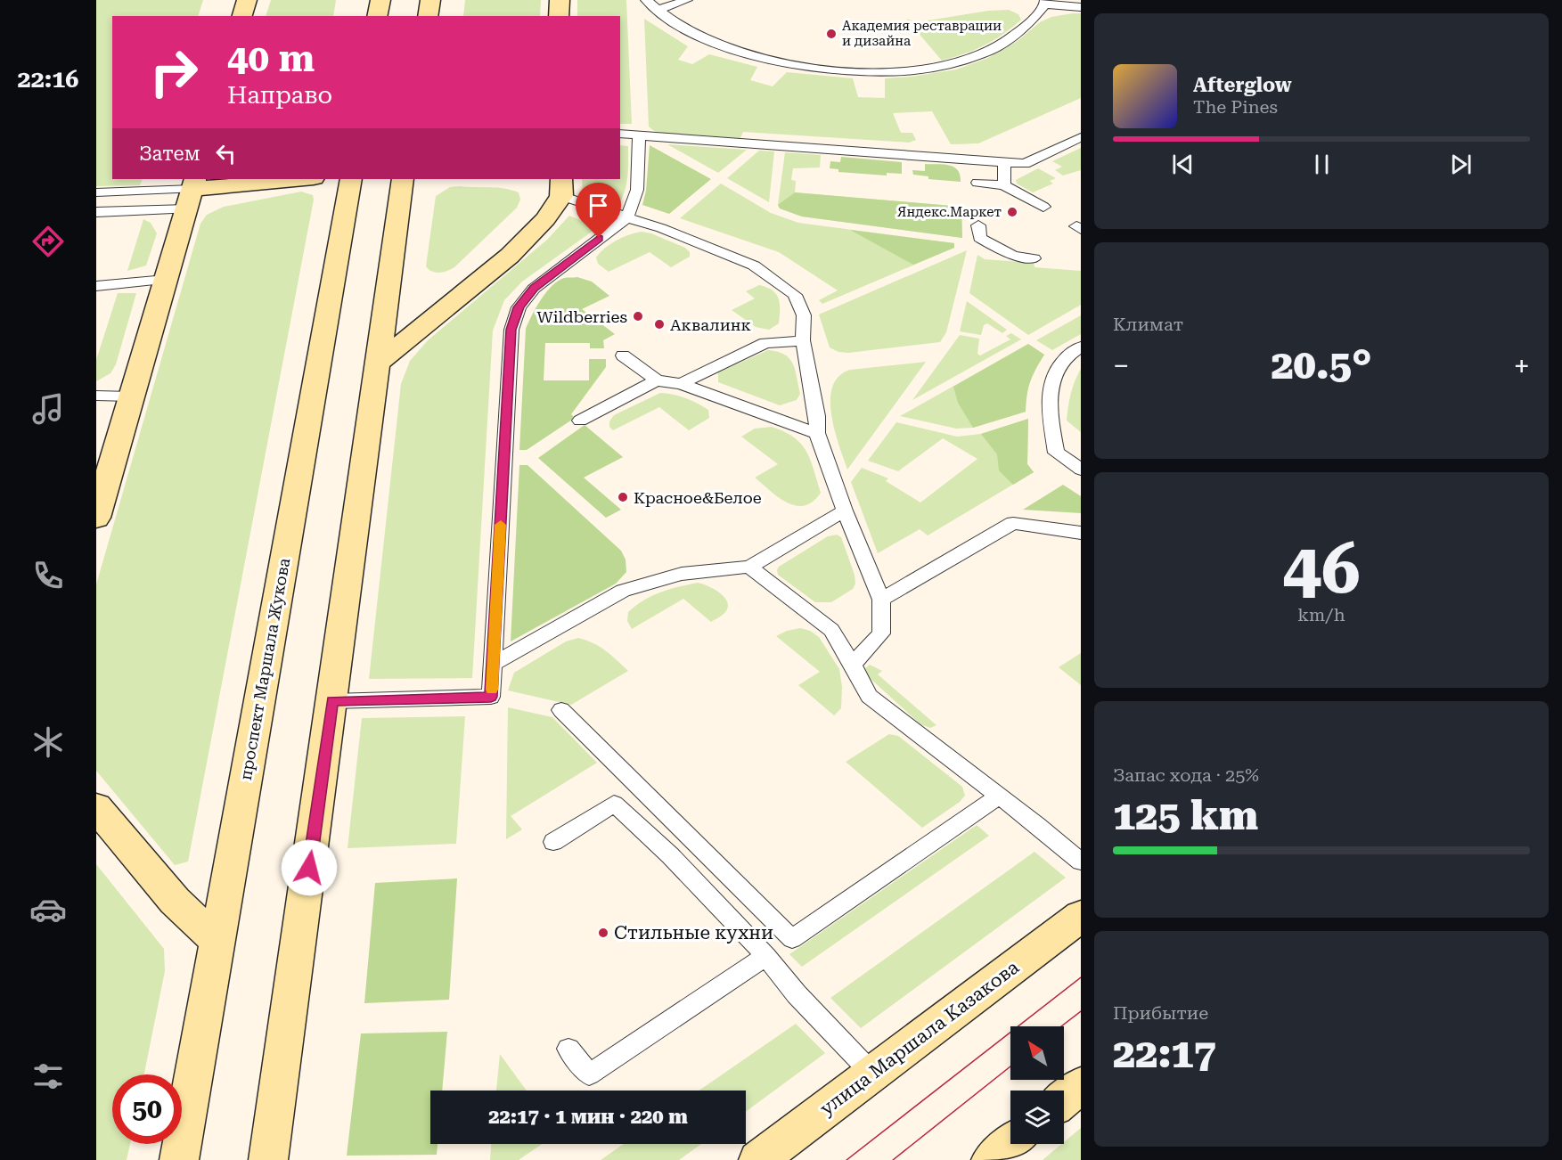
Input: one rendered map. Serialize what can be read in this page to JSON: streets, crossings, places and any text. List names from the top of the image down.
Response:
{
  "streets": {
    "main road": ["проспект Маршала Жукова", "улица Маршала Казакова"]
  },
  "places": [
    "Академия реставрации и дизайна",
    "Яндекс.Маркет",
    "Wildberries",
    "Аквалинк",
    "Красное&Белое",
    "Стильные кухни"
  ],
  "north": "top left",
  "page": {
    "tabs": "22:16",
    "turn": ["40 m", "Направо"],
    "song": ["Afterglow", "The Pines"],
    "then": "Затем",
    "tile": [
      "Климат",
      ["46", "km/h"],
      ["Запас хода · 25%", "125 km"],
      ["Прибытие", "22:17"]
    ],
    "heat": ["−", "20.5°", "+"],
    "limit": "50",
    "trip": "22:17 · 1 мин · 220 m"
  }
}
